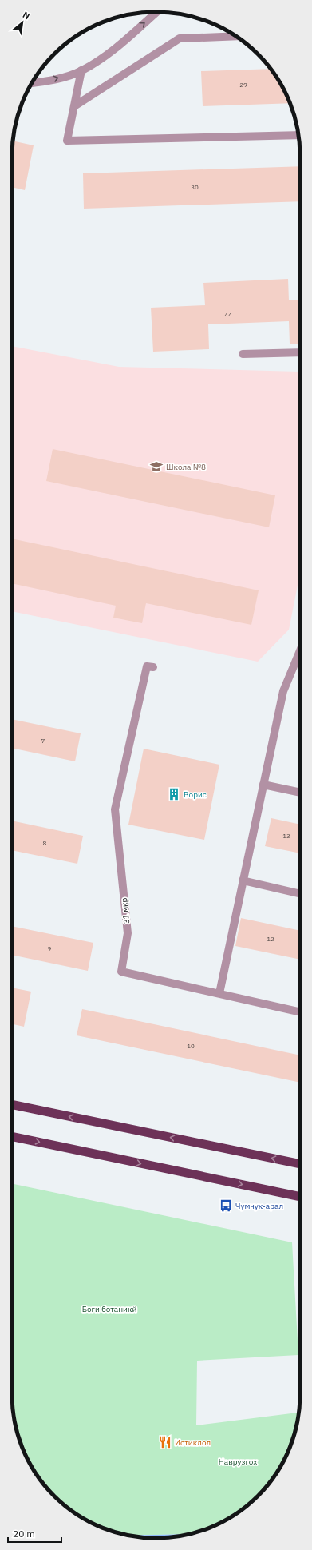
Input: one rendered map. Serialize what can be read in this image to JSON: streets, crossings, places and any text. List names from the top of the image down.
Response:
{
  "streets": {
    "street": ["31 мкр"]
  },
  "parks": ["Боги ботаникй", "Наврузгох"],
  "places": {
    "school or university": ["Школа №8"],
    "building": ["Ворис"],
    "bus stop": ["Чумчук-арал"],
    "restaurant": ["Истиклол"]
  },
  "house_numbers": [
    "29",
    "30",
    "44",
    "7",
    "13",
    "8",
    "12",
    "9",
    "10"
  ],
  "scale_bar": "20 m",
  "north": "top right"
}
